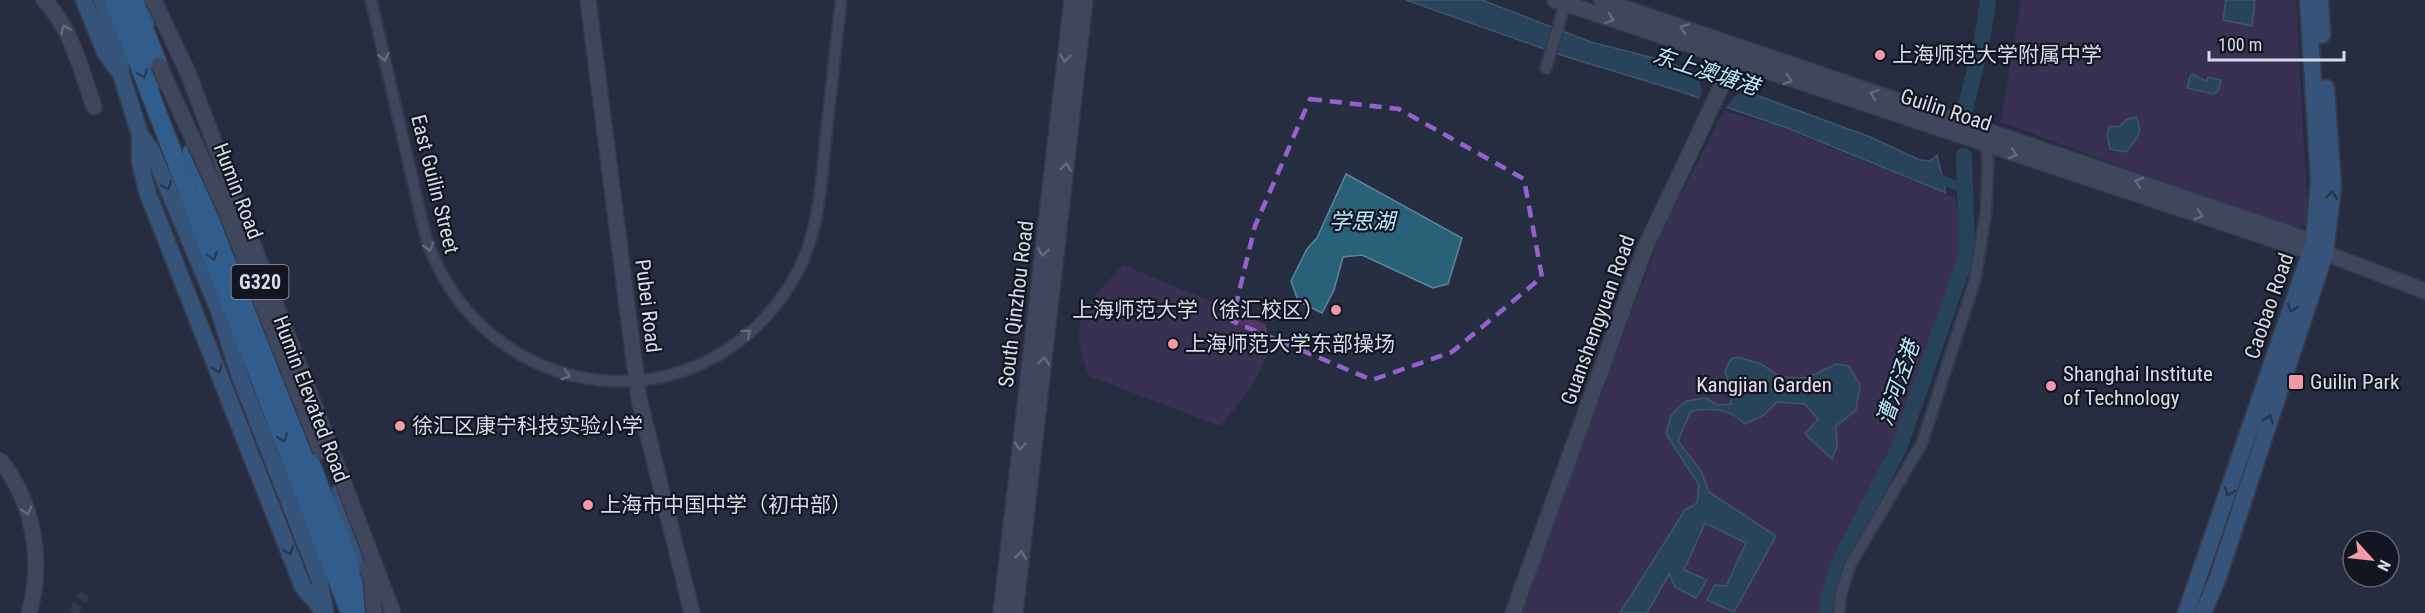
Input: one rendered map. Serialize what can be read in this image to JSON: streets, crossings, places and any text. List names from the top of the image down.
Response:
{
  "streets": {
    "highway": ["Humin Elevated Road"],
    "main road": ["Humin Road", "G320", "Caobao Road"],
    "street": [
      "Guilin Road",
      "East Guilin Street",
      "South Qinzhou Road",
      "Pubei Road",
      "Guanshengyuan Road"
    ]
  },
  "crossings": [
    ["Guilin Road", "Caobao Road"],
    ["Guilin Road", "Guanshengyuan Road"],
    ["East Guilin Street", "Pubei Road"],
    ["Humin Road", "Humin Elevated Road"]
  ],
  "water": ["东上澳塘港", "学思湖", "漕河泾港"],
  "parks": ["Kangjian Garden"],
  "places": {
    "other": [
      "上海师范大学附属中学",
      "上海师范大学（徐汇校区）",
      "上海师范大学东部操场",
      "Shanghai Institute of Technology",
      "徐汇区康宁科技实验小学",
      "上海市中国中学（初中部）"
    ],
    "transit": ["Guilin Park"]
  },
  "scale_bar": "100 m",
  "north": "bottom right"
}
